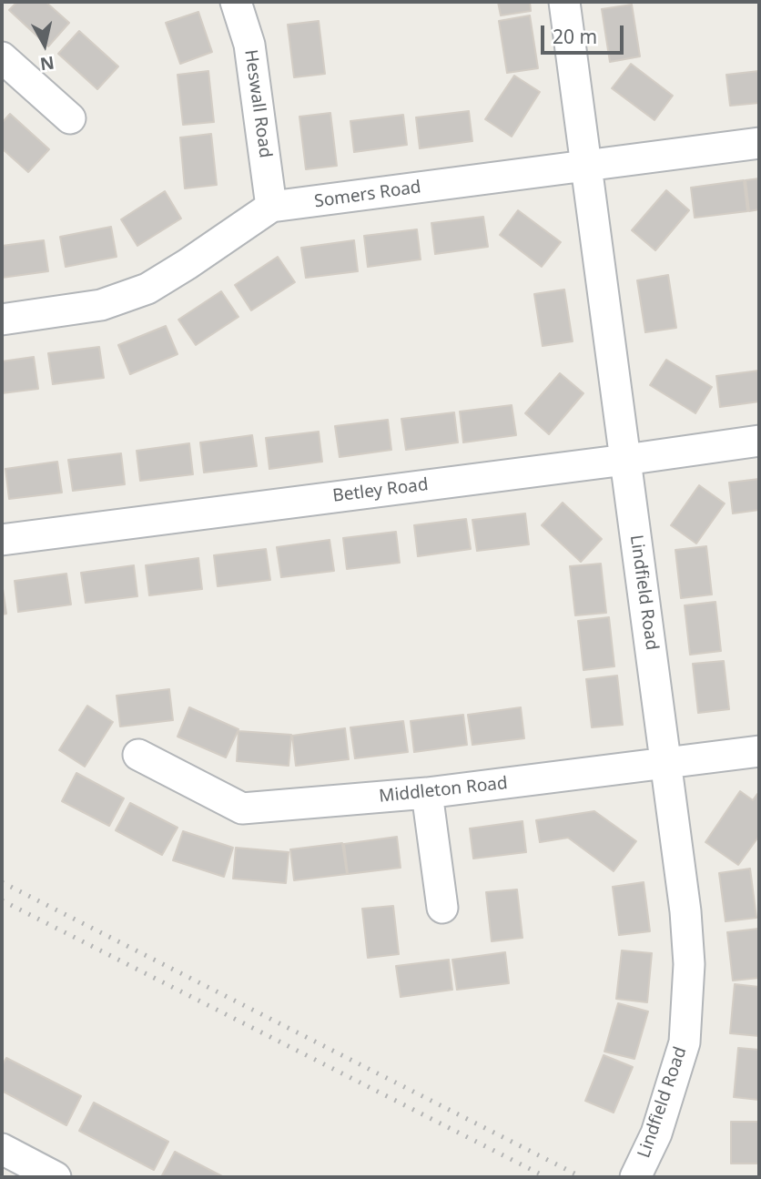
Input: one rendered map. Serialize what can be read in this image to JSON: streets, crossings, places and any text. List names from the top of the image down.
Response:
{
  "streets": {
    "street": [
      "Heswall Road",
      "Somers Road",
      "Betley Road",
      "Lindfield Road",
      "Middleton Road"
    ]
  },
  "crossings": [
    ["Heswall Road", "Somers Road"],
    ["Somers Road", "Lindfield Road"],
    ["Betley Road", "Lindfield Road"],
    ["Lindfield Road", "Middleton Road"]
  ],
  "scale_bar": "20 m",
  "north": "bottom"
}
